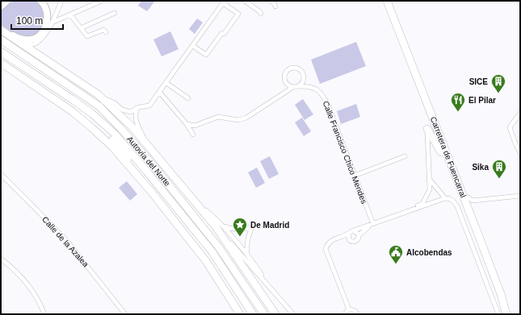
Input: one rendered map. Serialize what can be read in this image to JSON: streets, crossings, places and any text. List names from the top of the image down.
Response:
{
  "streets": {
    "highway": ["Carretera de Fuencarral", "Autovía del Norte"],
    "street": ["Calle Francisco Chico Mendes", "Calle de la Azalea"]
  },
  "places": {
    "building": ["SICE", "Sika"],
    "restaurant": ["El Pilar"],
    "place": ["De Madrid"],
    "public building": ["Alcobendas"]
  },
  "scale_bar": "100 m"
}
